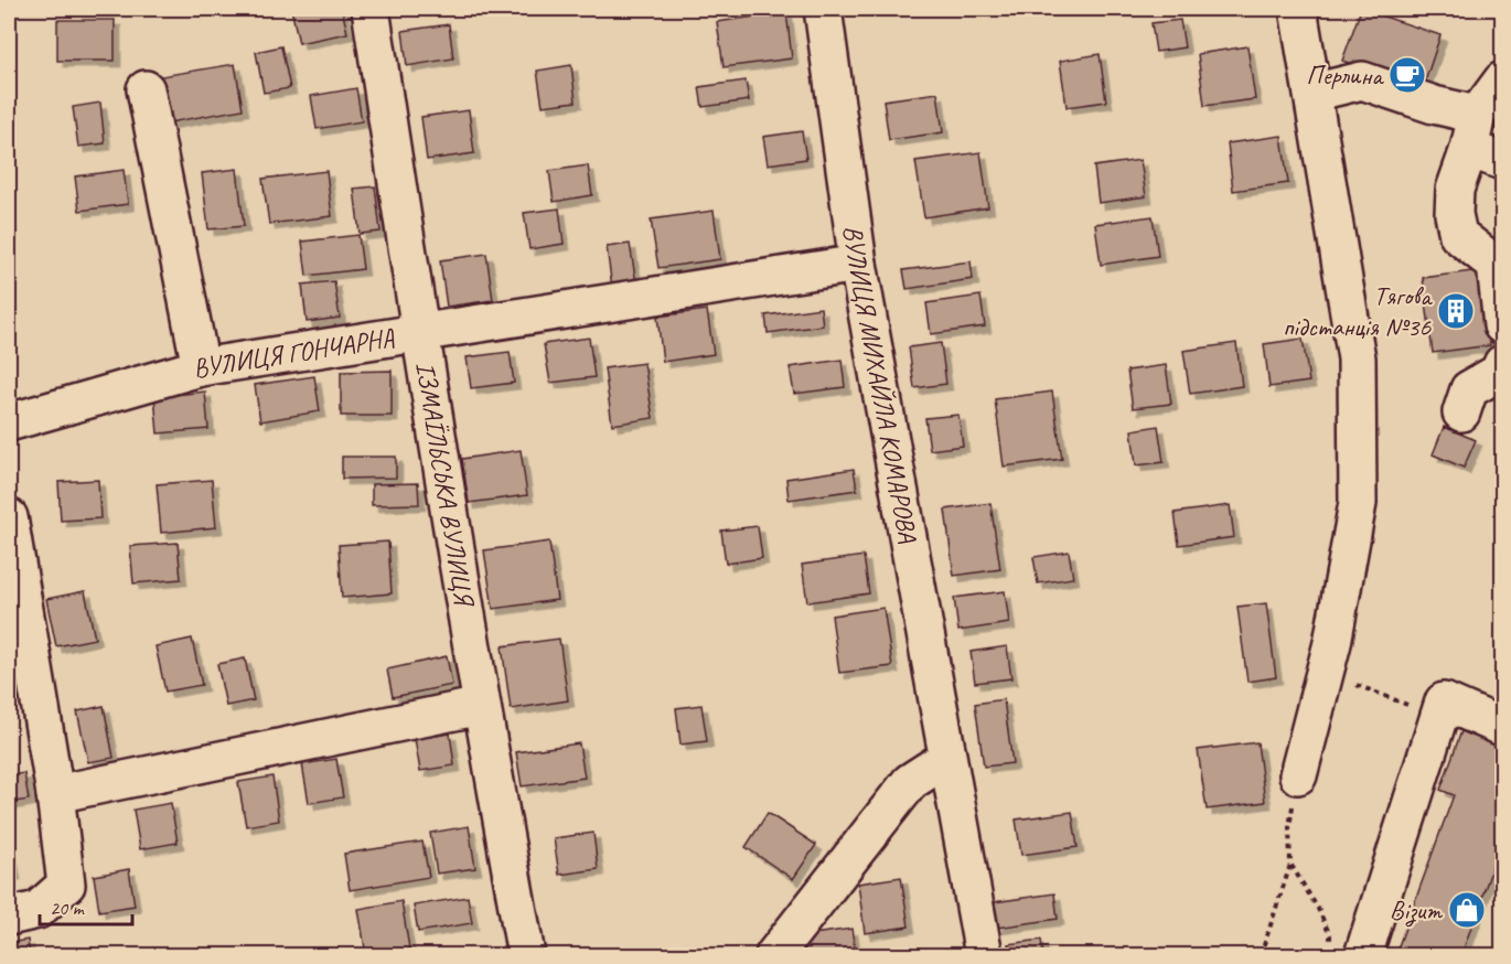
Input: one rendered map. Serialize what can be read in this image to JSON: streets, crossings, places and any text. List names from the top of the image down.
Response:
{
  "streets": {
    "street": ["ВУЛИЦЯ ГОНЧАРНА", "ВУЛИЦЯ МИХАЙЛА КОМАРОВА", "ІЗМАЇЛЬСЬКА ВУЛИЦЯ"]
  },
  "crossings": [
    ["ВУЛИЦЯ ГОНЧАРНА", "ВУЛИЦЯ МИХАЙЛА КОМАРОВА"],
    ["ВУЛИЦЯ ГОНЧАРНА", "ІЗМАЇЛЬСЬКА ВУЛИЦЯ"]
  ],
  "places": {
    "cafe": ["Перлина"],
    "building": ["Тягова пiдстанцiя №36"],
    "shop": ["Візит"]
  },
  "scale_bar": "20 m"
}
